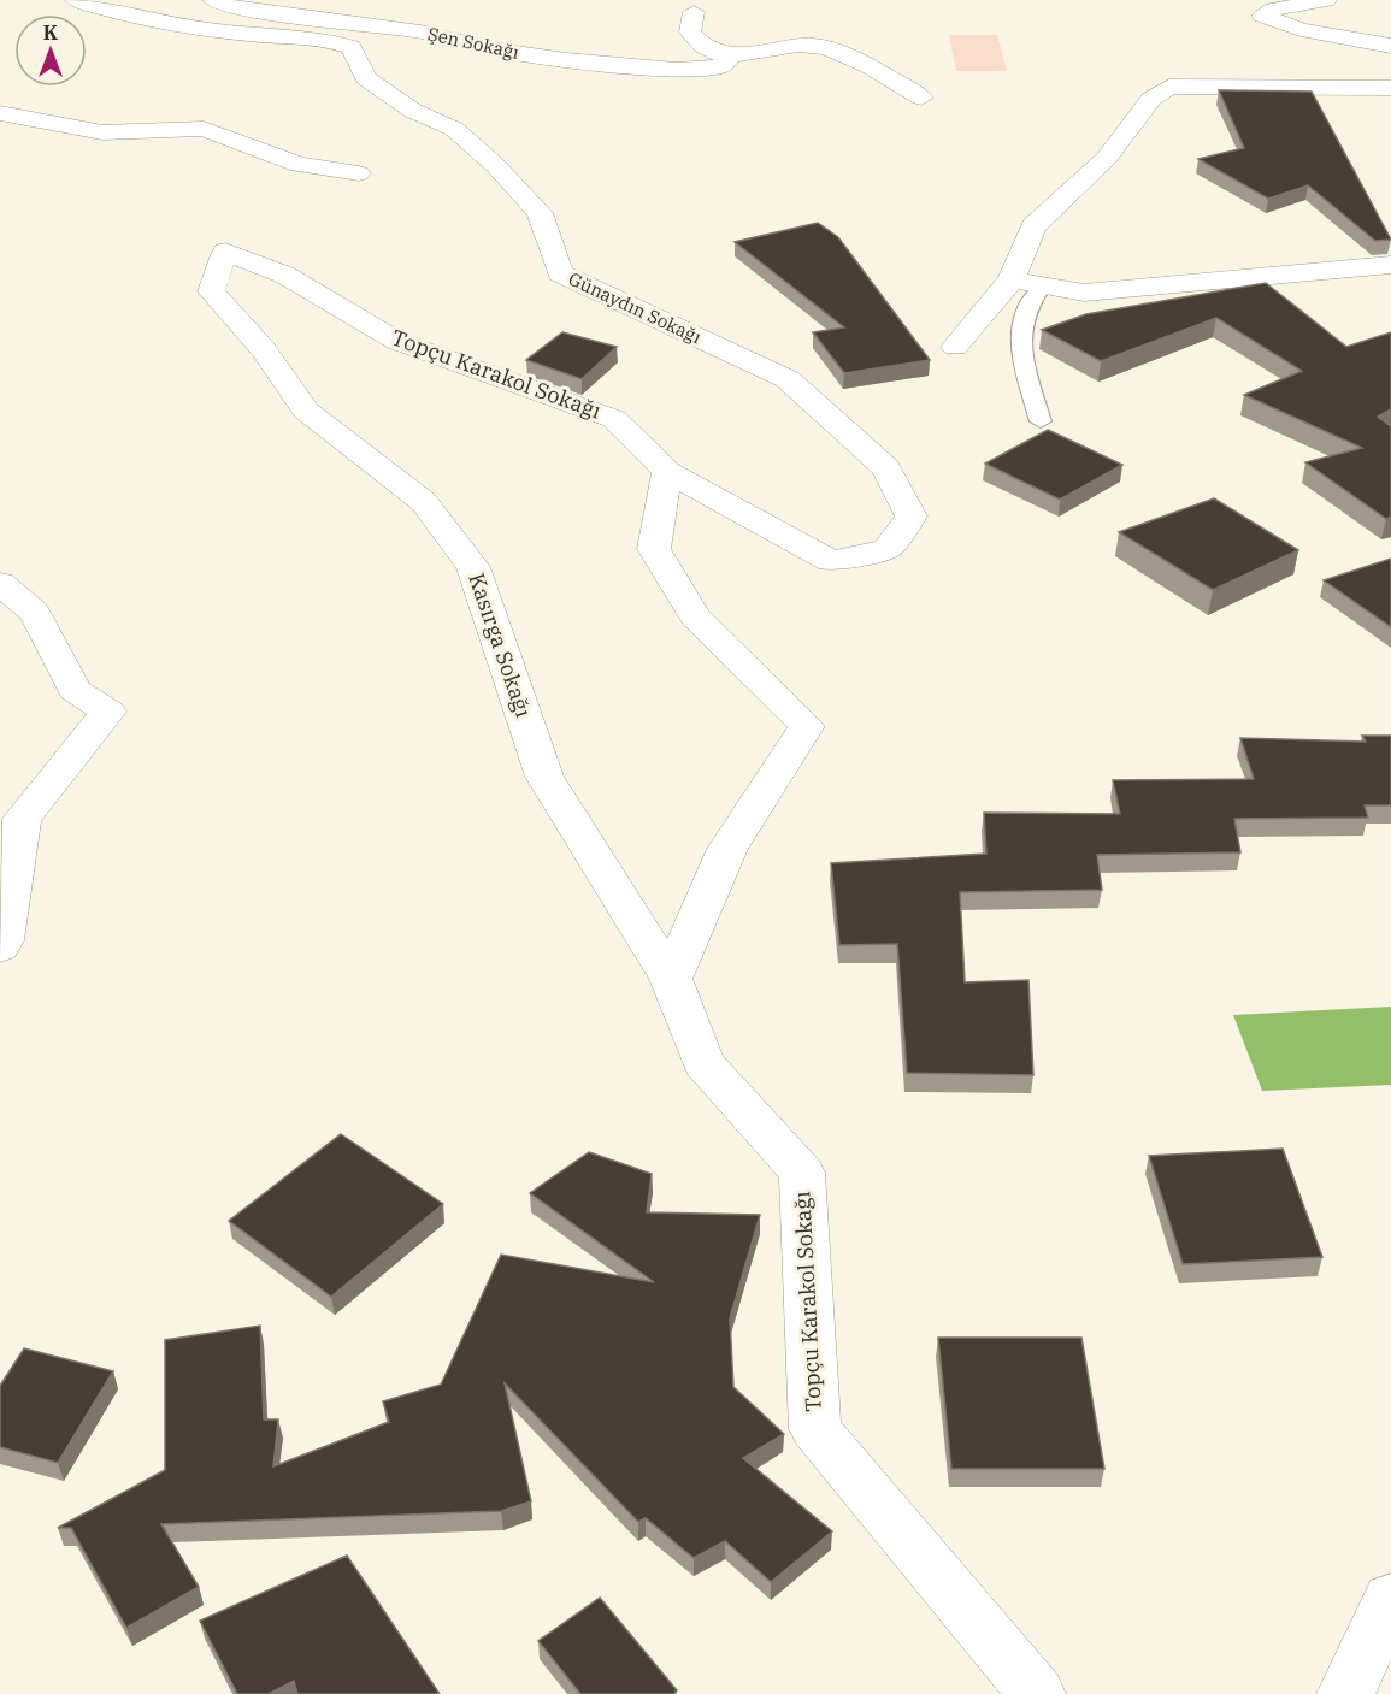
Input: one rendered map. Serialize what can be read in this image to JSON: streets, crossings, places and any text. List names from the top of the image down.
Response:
{
  "streets": {
    "street": [
      "Şen Sokağı",
      "Günaydın Sokağı",
      "Topçu Karakol Sokağı",
      "Kasırga Sokağı"
    ]
  },
  "crossings": [
    ["Günaydın Sokağı", "Topçu Karakol Sokağı"],
    ["Topçu Karakol Sokağı", "Kasırga Sokağı"]
  ],
  "north": "top"
}
